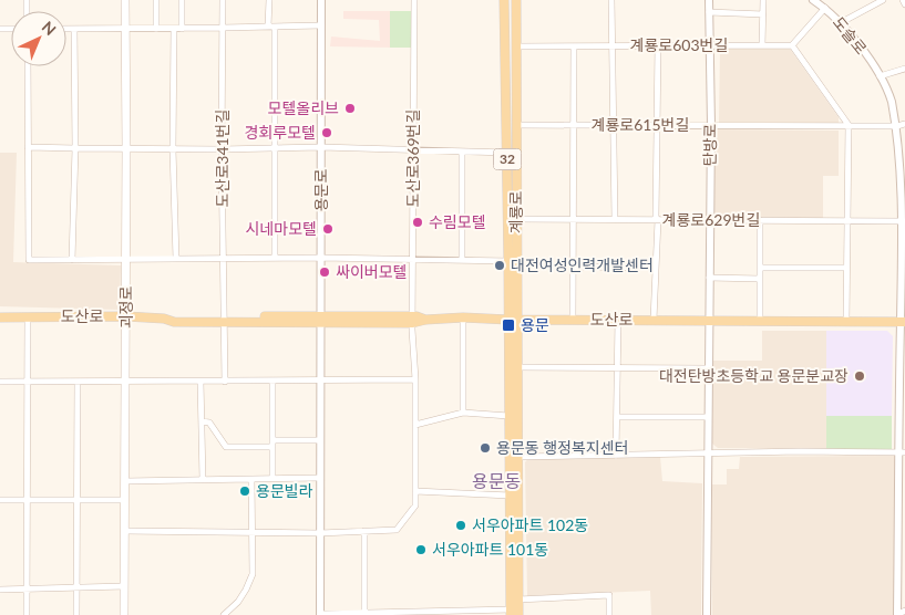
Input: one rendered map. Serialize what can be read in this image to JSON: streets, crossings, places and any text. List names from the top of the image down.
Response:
{
  "streets": {
    "main road": [
      "32",
      "계룡로",
      "괴정로",
      "도산로"
    ],
    "street": [
      "도솔로",
      "계룡로603번길",
      "계룡로615번길",
      "탄방로",
      "도산로341번길",
      "도산로369번길",
      "용문로",
      "계룡로629번길"
    ]
  },
  "crossings": [
    ["도솔로", "계룡로615번길"],
    ["도솔로", "계룡로629번길"],
    ["도솔로", "도산로"],
    ["계룡로603번길", "탄방로"],
    ["계룡로603번길", "계룡로"],
    ["계룡로615번길", "탄방로"],
    ["계룡로615번길", "계룡로"],
    ["탄방로", "계룡로629번길"],
    ["탄방로", "도산로"],
    ["도산로341번길", "도산로"],
    ["도산로369번길", "도산로"],
    ["용문로", "도산로"],
    ["계룡로", "계룡로629번길"],
    ["계룡로", "도산로"],
    ["괴정로", "도산로"]
  ],
  "districts": ["용문동"],
  "places": {
    "other": [
      "모텔올리브",
      "경회루모텔",
      "수림모텔",
      "시네마모텔",
      "대전여성인력개발센터",
      "싸이버모텔",
      "대전탄방초등학교 용문분교장",
      "용문동 행정복지센터",
      "용문빌라",
      "서우아파트 102동",
      "서우아파트 101동"
    ],
    "transit": ["용문"]
  },
  "north": "top right"
}
